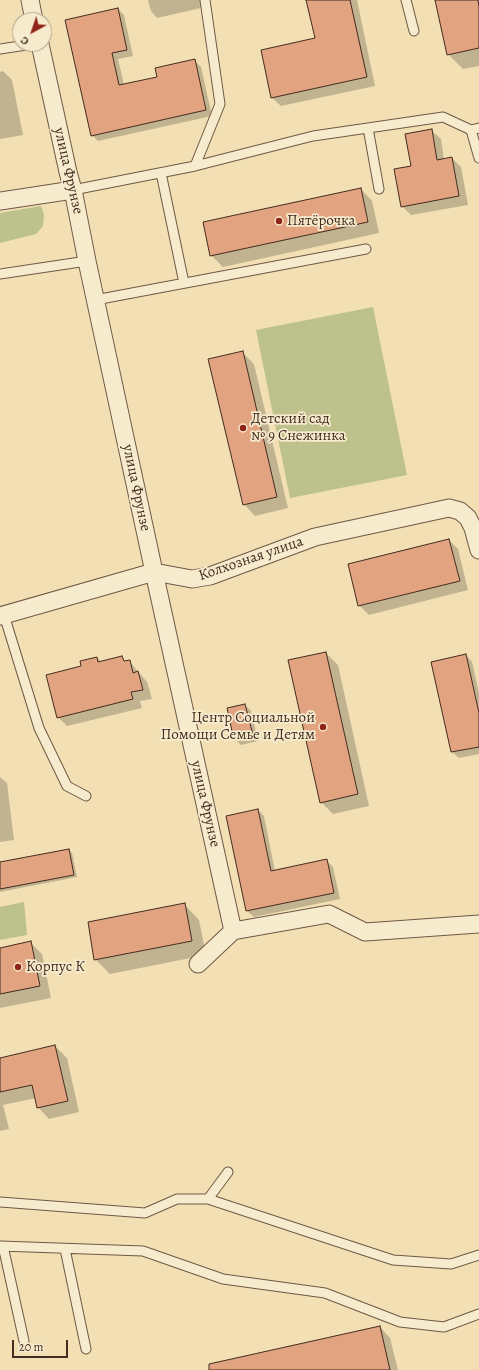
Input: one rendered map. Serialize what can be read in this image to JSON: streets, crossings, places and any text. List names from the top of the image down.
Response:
{
  "streets": {
    "street": ["улица Фрунзе", "Колхозная улица"]
  },
  "crossings": [
    ["улица Фрунзе", "Колхозная улица"]
  ],
  "places": [
    "Пятёрочка",
    "Детский сад № 9 Снежинка",
    "Центр Социальной Помощи Семье и Детям",
    "Корпус К"
  ],
  "scale_bar": "20 m",
  "north": "bottom left"
}
